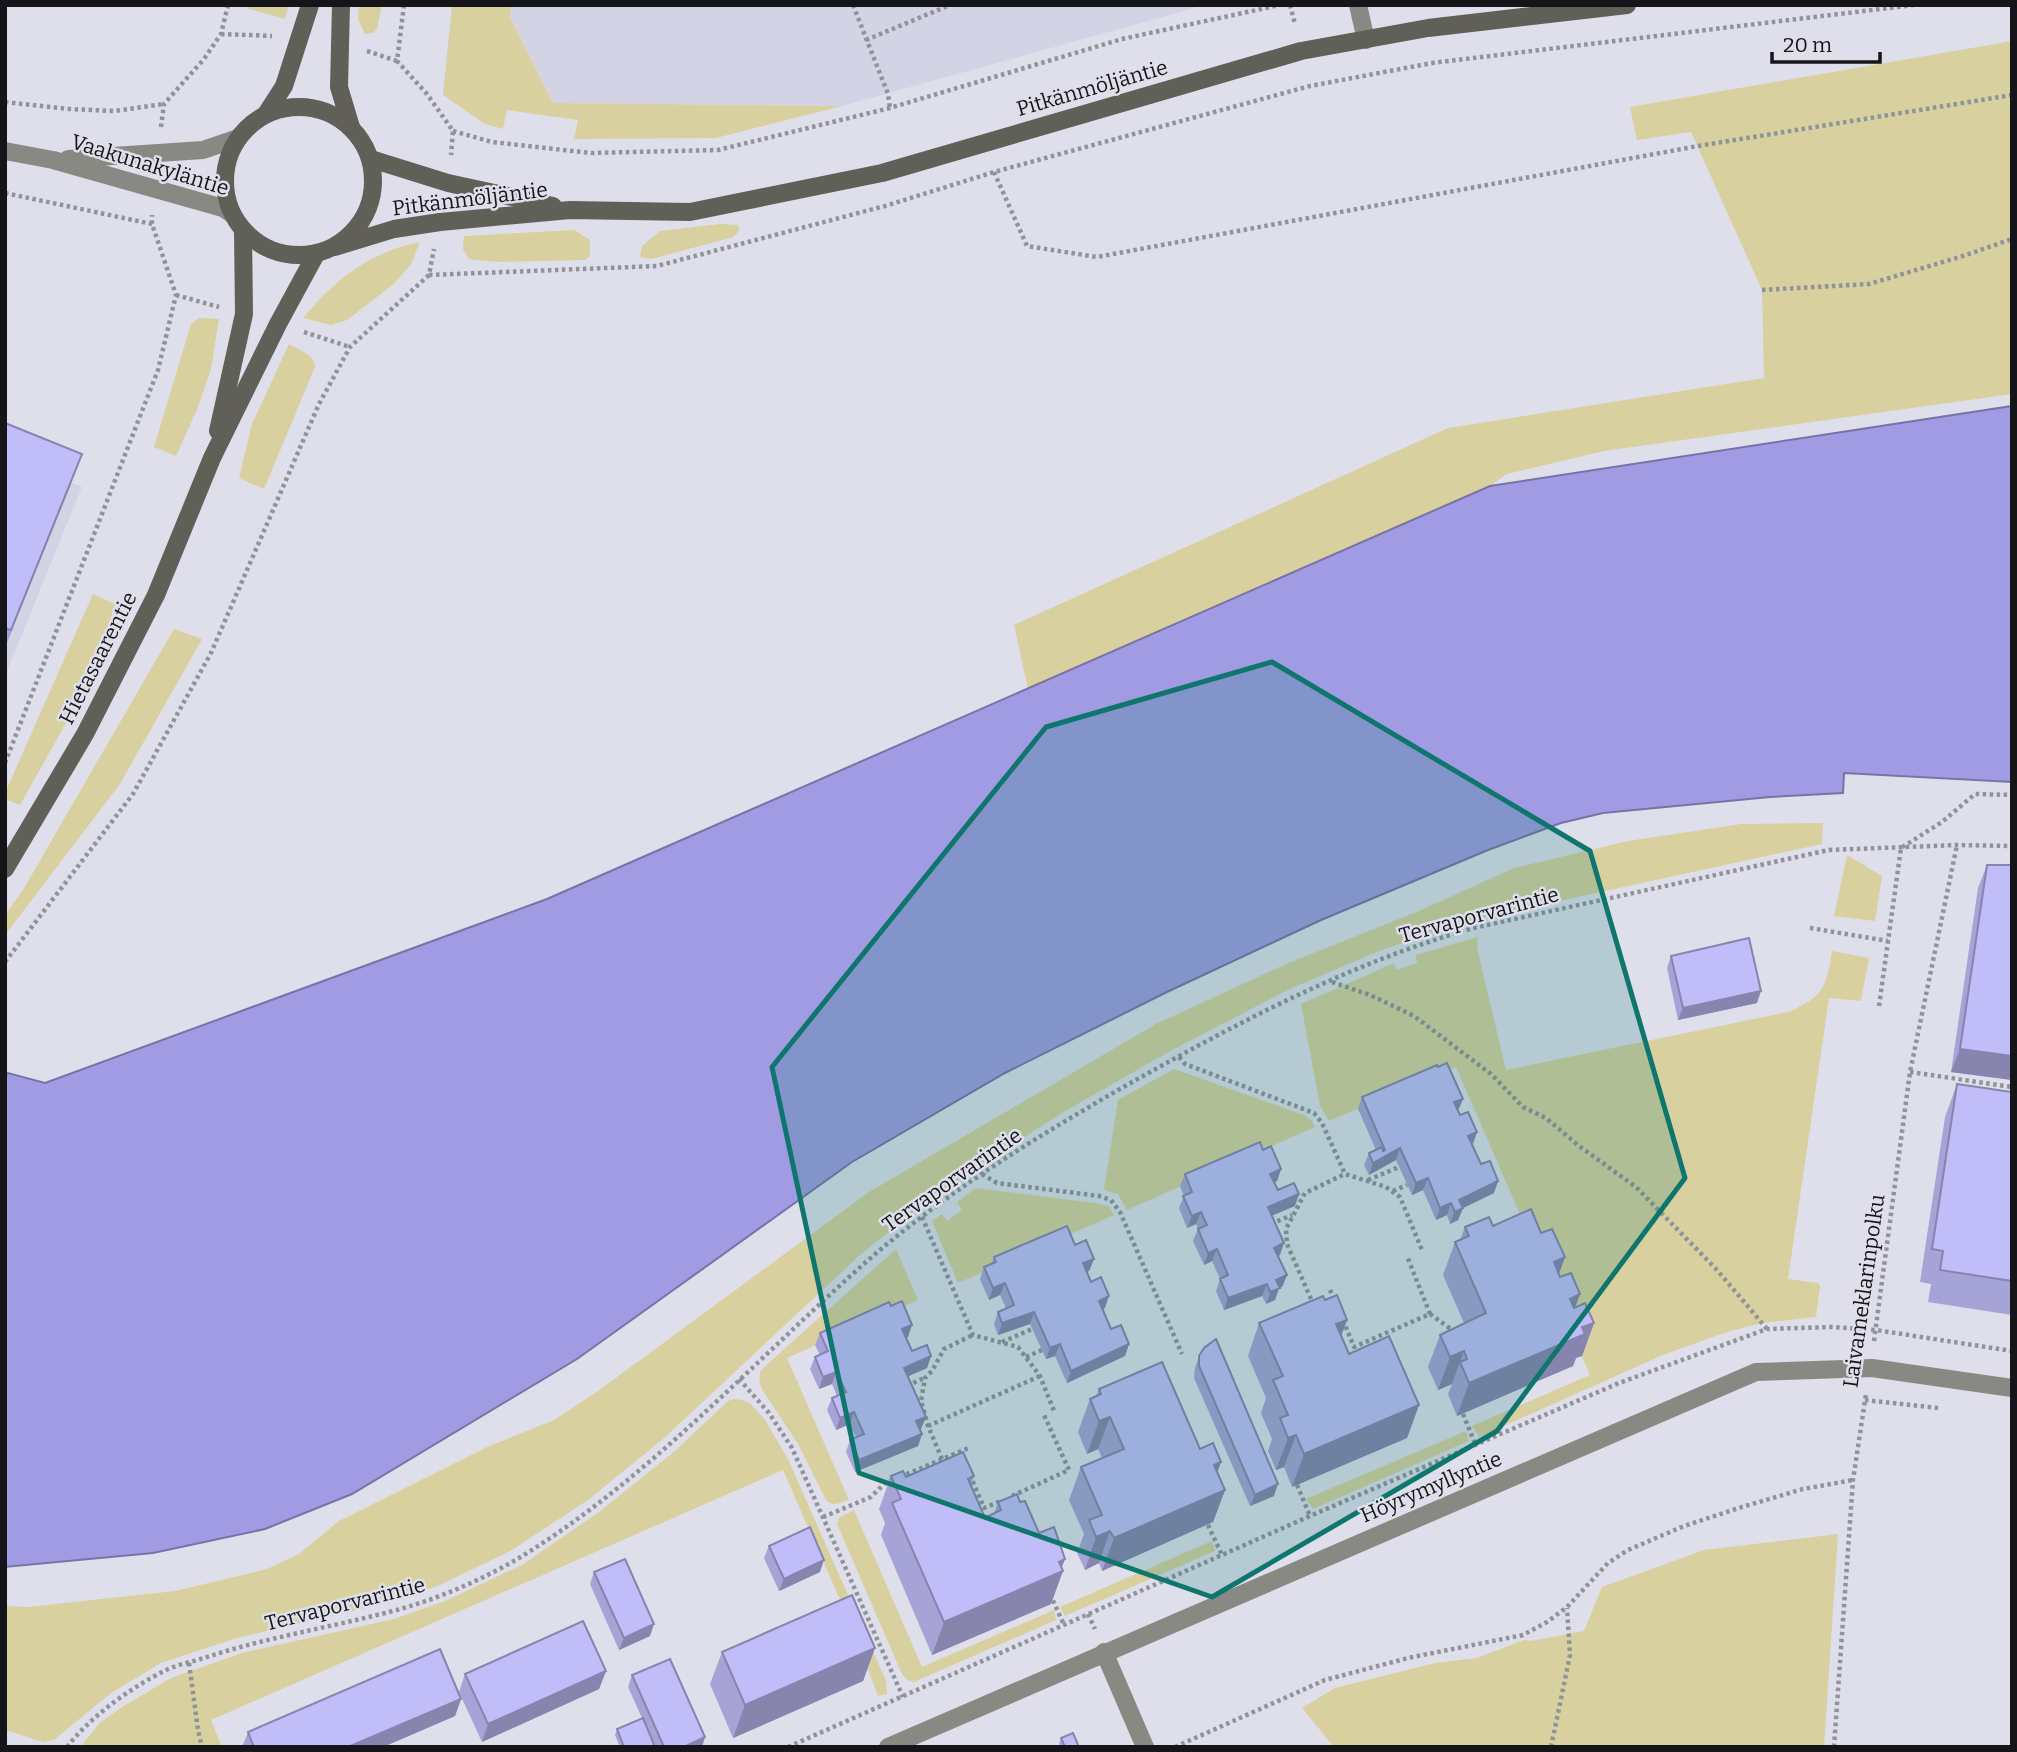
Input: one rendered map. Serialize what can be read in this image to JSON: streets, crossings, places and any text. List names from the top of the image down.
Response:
{
  "streets": {
    "street": [
      "Pitkänmöljäntie",
      "Vaakunakyläntie",
      "Hietasaarentie",
      "Höyrymyllyntie"
    ],
    "path": ["Tervaporvarintie", "Laivameklarinpolku"]
  },
  "crossings": [
    ["Pitkänmöljäntie", "Vaakunakyläntie"],
    ["Pitkänmöljäntie", "Hietasaarentie"],
    ["Vaakunakyläntie", "Hietasaarentie"],
    ["Tervaporvarintie", "Laivameklarinpolku"],
    ["Laivameklarinpolku", "Höyrymyllyntie"]
  ],
  "scale_bar": "20 m"
}
